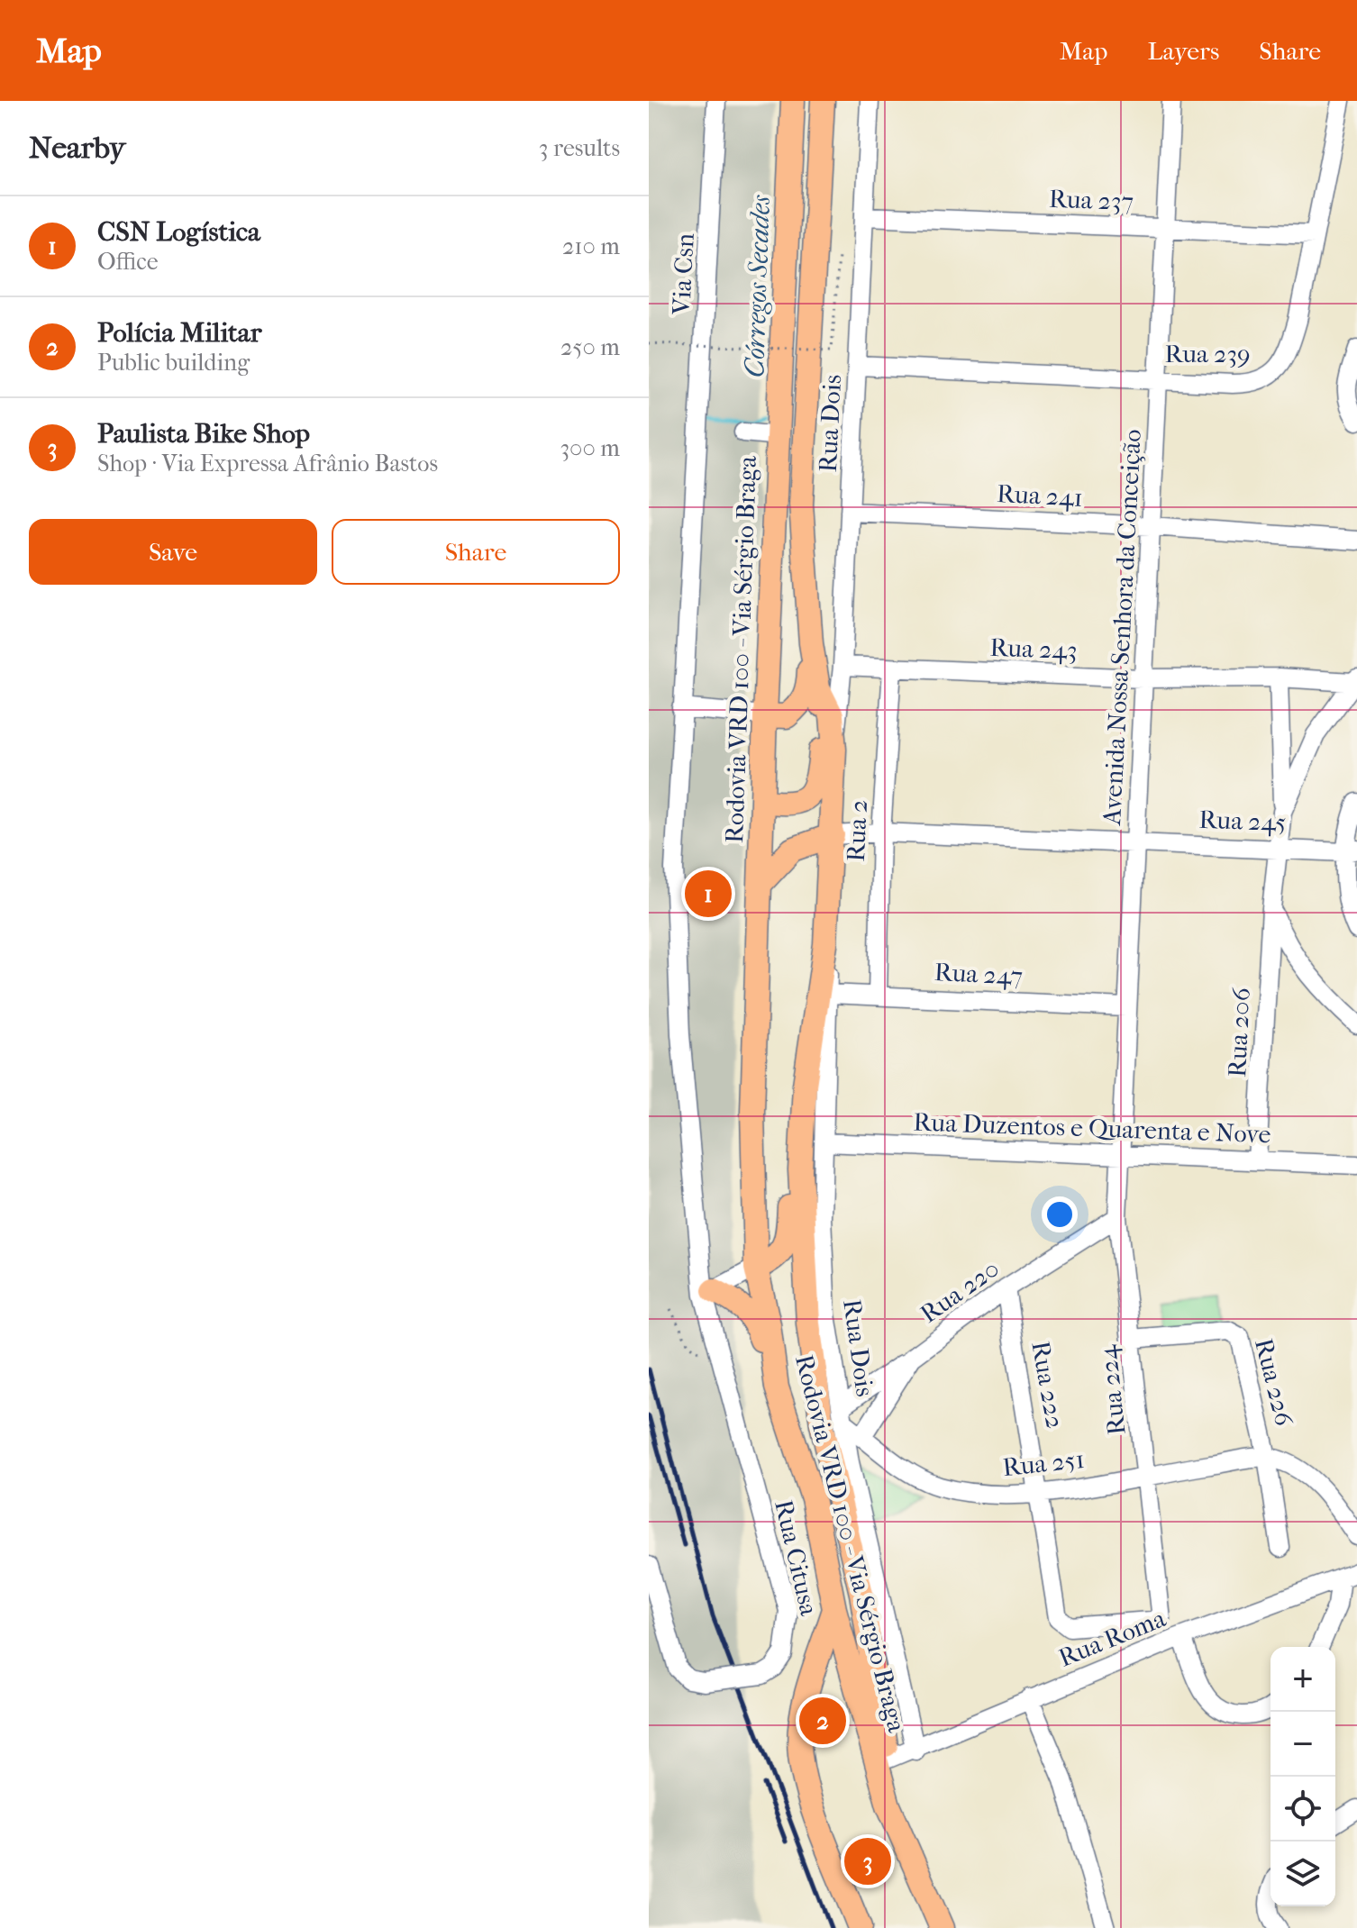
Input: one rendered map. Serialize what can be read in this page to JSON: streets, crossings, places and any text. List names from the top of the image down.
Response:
{
  "streets": {
    "main road": ["Rodovia VRD 100 - Via Sérgio Braga"],
    "street": [
      "Rua 237",
      "Via Csn",
      "Rua 239",
      "Rua Dois",
      "Rua 241",
      "Avenida Nossa Senhora da Conceição",
      "Rua 243",
      "Rua 245",
      "Rua 2",
      "Rua 247",
      "Rua 206",
      "Rua Duzentos e Quarenta e Nove",
      "Rua 220",
      "Rua 226",
      "Rua 222",
      "Rua 224",
      "Rua 251",
      "Rua Citusa",
      "Rua Roma"
    ]
  },
  "crossings": [
    ["Rua 237", "Rua 239"],
    ["Rua 237", "Rua Dois"],
    ["Rua 237", "Avenida Nossa Senhora da Conceição"],
    ["Via Csn", "Rua Citusa"],
    ["Rua 239", "Rua Dois"],
    ["Rua 239", "Avenida Nossa Senhora da Conceição"],
    ["Rua Dois", "Rua 241"],
    ["Rua Dois", "Rua 243"],
    ["Rua Dois", "Rodovia VRD 100 - Via Sérgio Braga"],
    ["Rua Dois", "Rua 247"],
    ["Rua Dois", "Rua Duzentos e Quarenta e Nove"],
    ["Rua Dois", "Rua 251"],
    ["Rua Dois", "Rua Roma"],
    ["Rua 241", "Avenida Nossa Senhora da Conceição"],
    ["Avenida Nossa Senhora da Conceição", "Rua 243"],
    ["Avenida Nossa Senhora da Conceição", "Rua 245"],
    ["Avenida Nossa Senhora da Conceição", "Rua 247"],
    ["Avenida Nossa Senhora da Conceição", "Rua Duzentos e Quarenta e Nove"],
    ["Avenida Nossa Senhora da Conceição", "Rua 224"],
    ["Rua 243", "Rua 2"],
    ["Rodovia VRD 100 - Via Sérgio Braga", "Rua 245"],
    ["Rodovia VRD 100 - Via Sérgio Braga", "Rua Roma"],
    ["Rua 245", "Rua 2"],
    ["Rua 245", "Rua 206"],
    ["Rua 2", "Rua 247"],
    ["Rua 206", "Rua Duzentos e Quarenta e Nove"],
    ["Rua Duzentos e Quarenta e Nove", "Rua 224"],
    ["Rua 220", "Rua 222"],
    ["Rua 220", "Rua 224"],
    ["Rua 220", "Rua 251"],
    ["Rua 226", "Rua 224"],
    ["Rua 226", "Rua 251"],
    ["Rua 222", "Rua 224"],
    ["Rua 222", "Rua 251"],
    ["Rua 224", "Rua 251"]
  ],
  "water": ["Córregos Secades"],
  "page": {
    "header": "Map",
    "nav": ["Map", "Layers", "Share"],
    "heading": ["Nearby", "3 results"],
    "list": [
      {
        "mark": "1",
        "name": "CSN Logística",
        "note": "Office",
        "value": "210 m"
      },
      {
        "mark": "2",
        "name": "Polícia Militar",
        "note": "Public building",
        "value": "250 m"
      },
      {
        "mark": "3",
        "name": "Paulista Bike Shop",
        "note": "Shop · Via Expressa Afrânio Bastos",
        "value": "300 m"
      }
    ],
    "buttons": ["Save", "Share"],
    "pins": ["1", "2", "3"],
    "map_buttons": ["+", "−"]
  }
}
